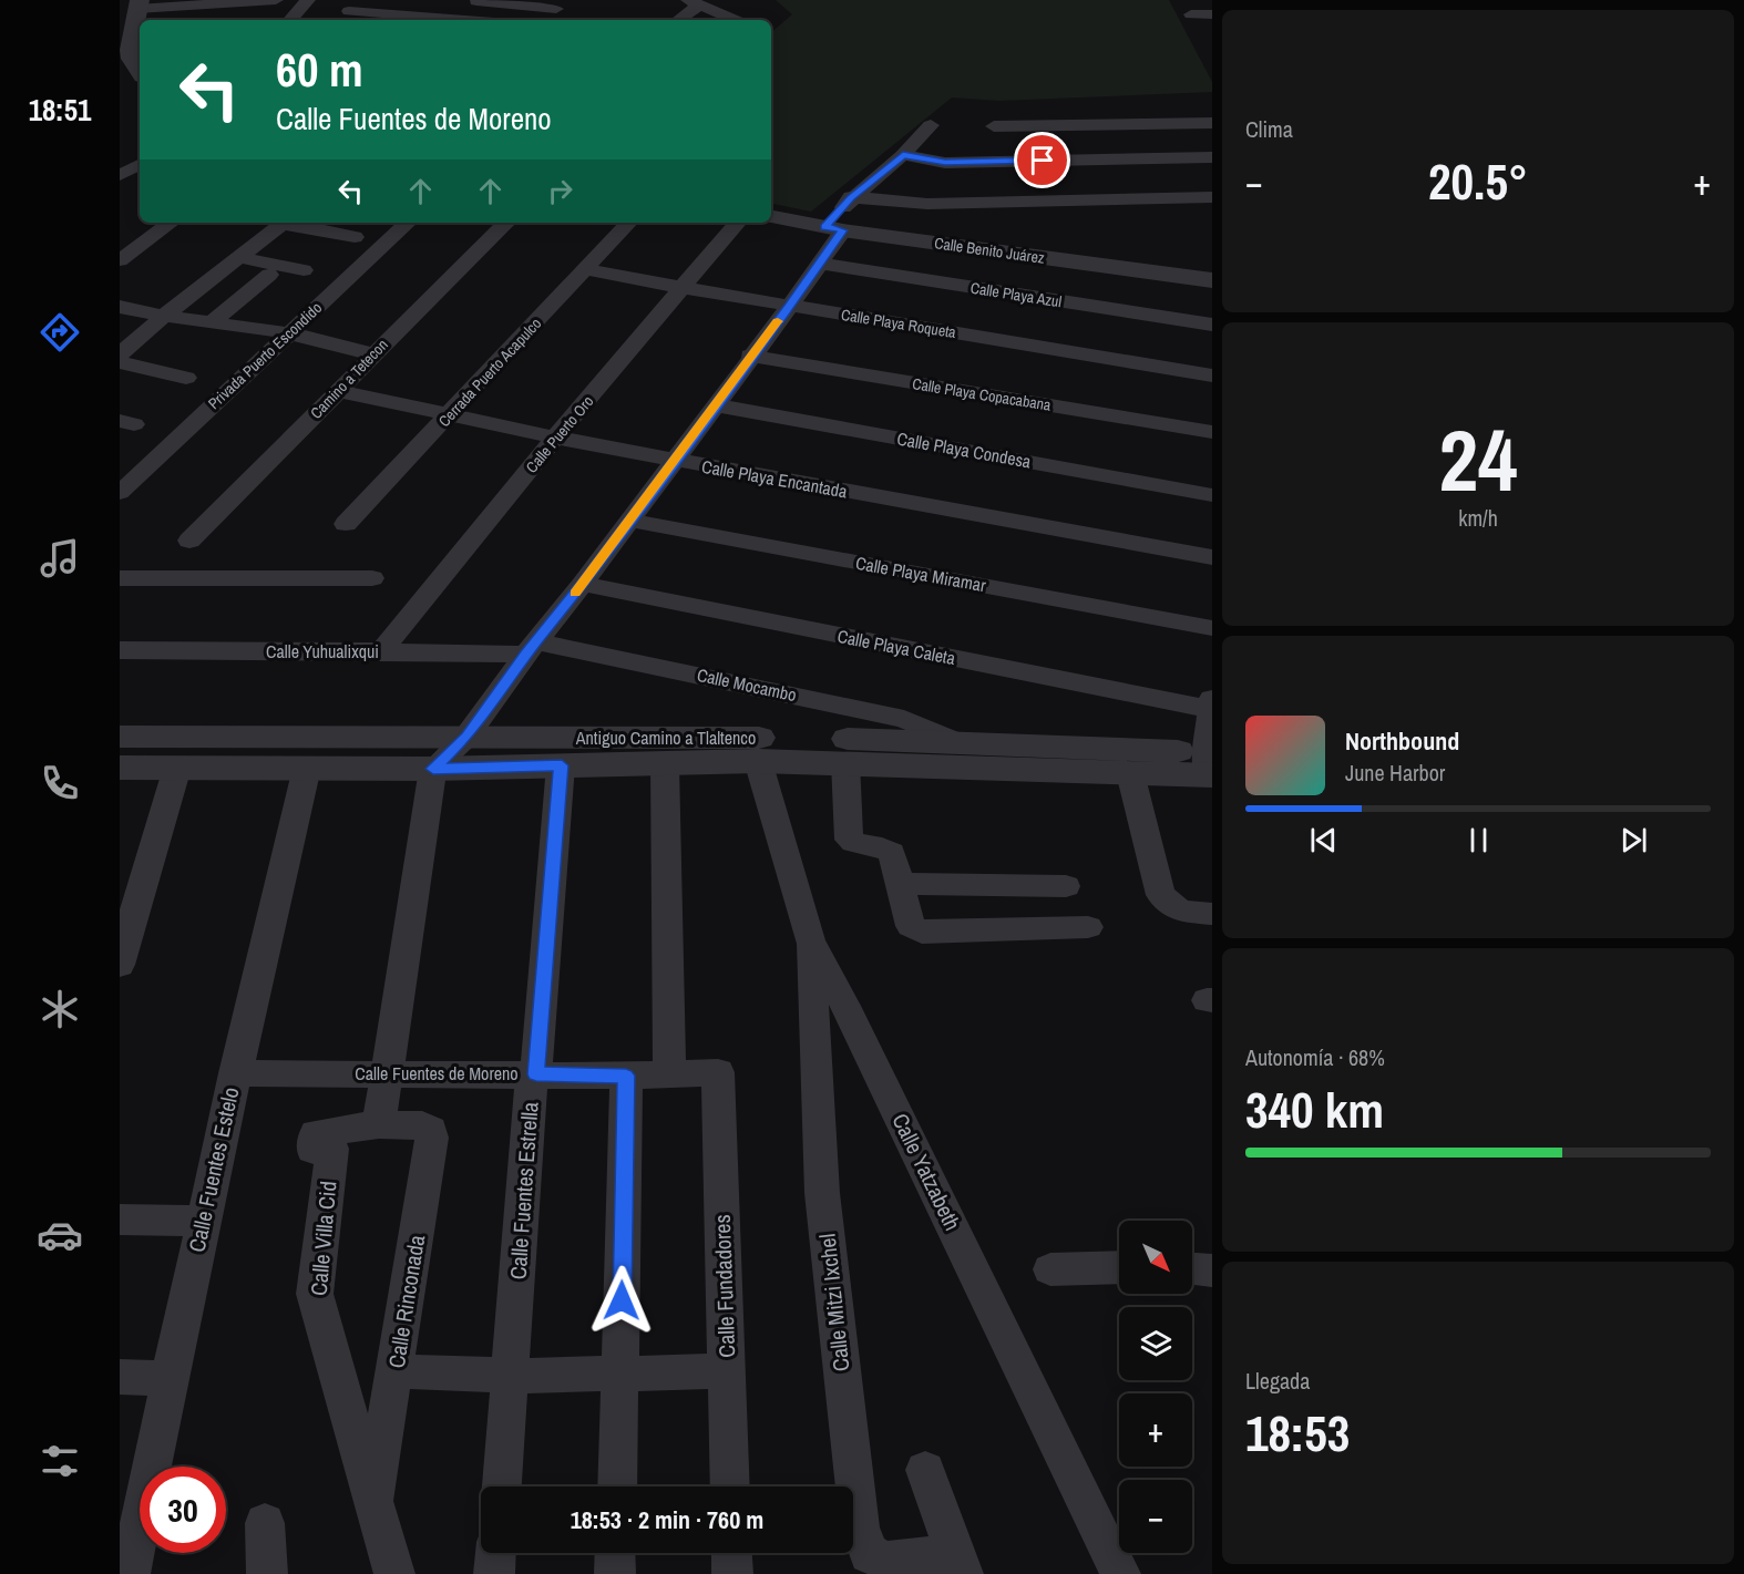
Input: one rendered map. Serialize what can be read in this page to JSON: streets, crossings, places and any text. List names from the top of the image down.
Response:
{
  "streets": {
    "street": [
      "Calle Benito Juárez",
      "Calle Playa Azul",
      "Calle Playa Roqueta",
      "Privada Puerto Escondido",
      "Cerrada Puerto Acapulco",
      "Camino a Tetecon",
      "Calle Playa Copacabana",
      "Calle Puerto Oro",
      "Calle Playa Condesa",
      "Calle Playa Encantada",
      "Calle Playa Miramar",
      "Calle Playa Caleta",
      "Calle Yuhualixqui",
      "Calle Mocambo",
      "Antiguo Camino a Tlaltenco",
      "Calle Fuentes de Moreno",
      "Calle Fuentes Estelo",
      "Calle Yatzabeth",
      "Calle Fuentes Estrella",
      "Calle Villa Cid",
      "Calle Fundadores",
      "Calle Rinconada",
      "Calle Mitzi Ixchel"
    ]
  },
  "crossings": [
    ["Calle Playa Roqueta", "Cerrada Puerto Acapulco"],
    ["Calle Playa Roqueta", "Calle Puerto Oro"],
    ["Cerrada Puerto Acapulco", "Calle Playa Encantada"],
    ["Camino a Tetecon", "Calle Playa Encantada"],
    ["Calle Puerto Oro", "Calle Playa Encantada"],
    ["Calle Puerto Oro", "Calle Yuhualixqui"],
    ["Calle Yuhualixqui", "Calle Mocambo"],
    ["Calle Mocambo", "Antiguo Camino a Tlaltenco"],
    ["Calle Fuentes de Moreno", "Calle Fuentes Estelo"],
    ["Calle Fuentes de Moreno", "Calle Fuentes Estrella"],
    ["Calle Fuentes de Moreno", "Calle Fundadores"],
    ["Calle Yatzabeth", "Calle Mitzi Ixchel"],
    ["Calle Villa Cid", "Calle Rinconada"]
  ],
  "north": "bottom right",
  "page": {
    "tabs": "18:51",
    "tile": [
      "Clima",
      ["24", "km/h"],
      ["Autonomía · 68%", "340 km"],
      ["Llegada", "18:53"]
    ],
    "turn": ["60 m", "Calle Fuentes de Moreno"],
    "heat": ["−", "20.5°", "+"],
    "song": ["Northbound", "June Harbor"],
    "map_buttons": ["+", "−"],
    "limit": "30",
    "trip": "18:53 · 2 min · 760 m"
  }
}
